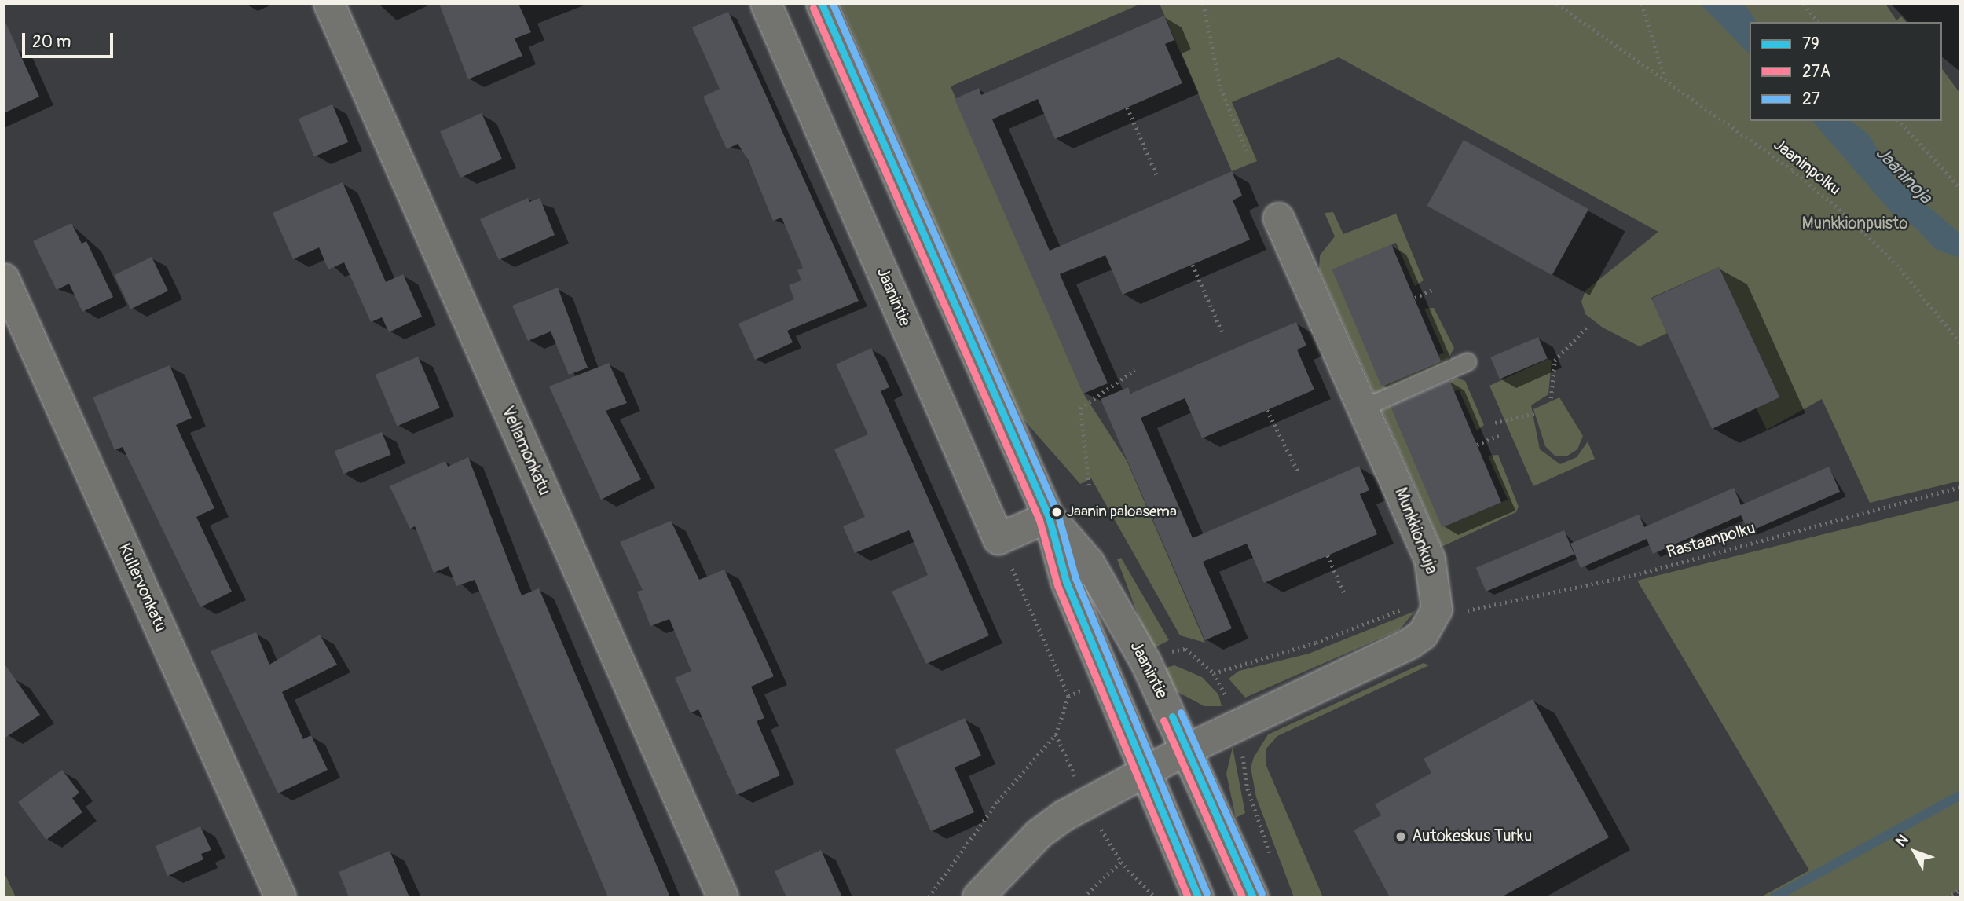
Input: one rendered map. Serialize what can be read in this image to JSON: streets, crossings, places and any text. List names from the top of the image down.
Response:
{
  "streets": {
    "street": [
      "Jaanintie",
      "Vellamonkatu",
      "Munkkionkuja",
      "Kullervonkatu"
    ],
    "path": ["Jaaninpolku", "Rastaanpolku"]
  },
  "crossings": [
    ["Jaanintie", "Munkkionkuja"]
  ],
  "water": ["Jaaninoja"],
  "parks": ["Munkkionpuisto"],
  "places": ["Jaanin paloasema", "Autokeskus Turku"],
  "lines": ["transit line 79", "transit line 27", "transit line 27A"],
  "legend": ["79", "27A", "27"],
  "scale_bar": "20 m",
  "north": "top left"
}
